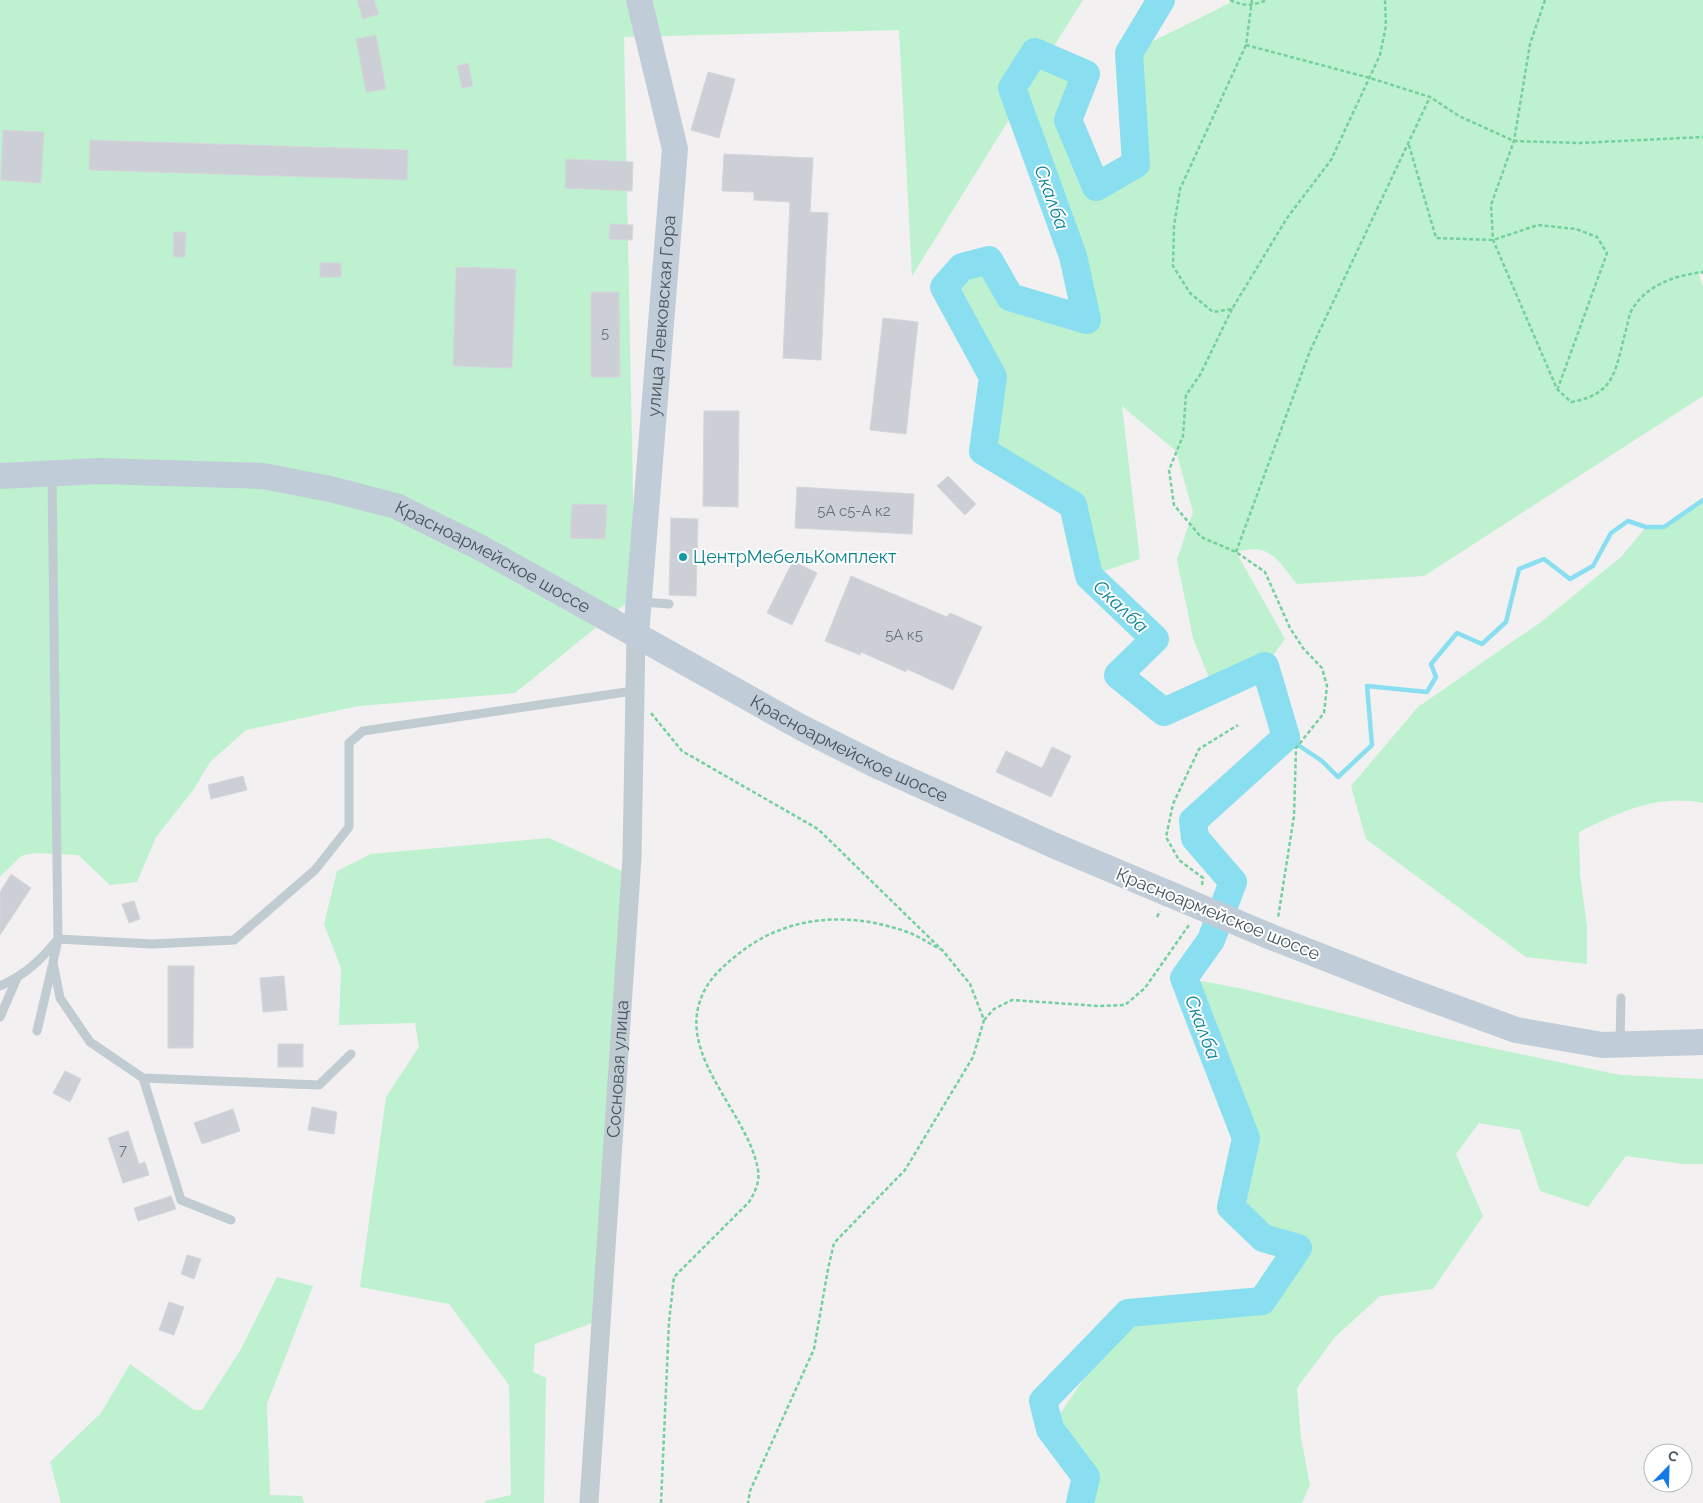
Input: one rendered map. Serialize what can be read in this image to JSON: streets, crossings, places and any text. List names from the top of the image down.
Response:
{
  "streets": {
    "main road": ["улица Левковская Гора", "Красноармейское шоссе"],
    "street": ["Сосновая улица"]
  },
  "crossings": [
    ["улица Левковская Гора", "Красноармейское шоссе"],
    ["улица Левковская Гора", "Сосновая улица"],
    ["Красноармейское шоссе", "Сосновая улица"]
  ],
  "water": ["Скалба"],
  "places": ["ЦентрМебельКомплект"],
  "house_numbers": [
    "5",
    "5А с5-А к2",
    "5А к5",
    "7"
  ],
  "north": "top right"
}
